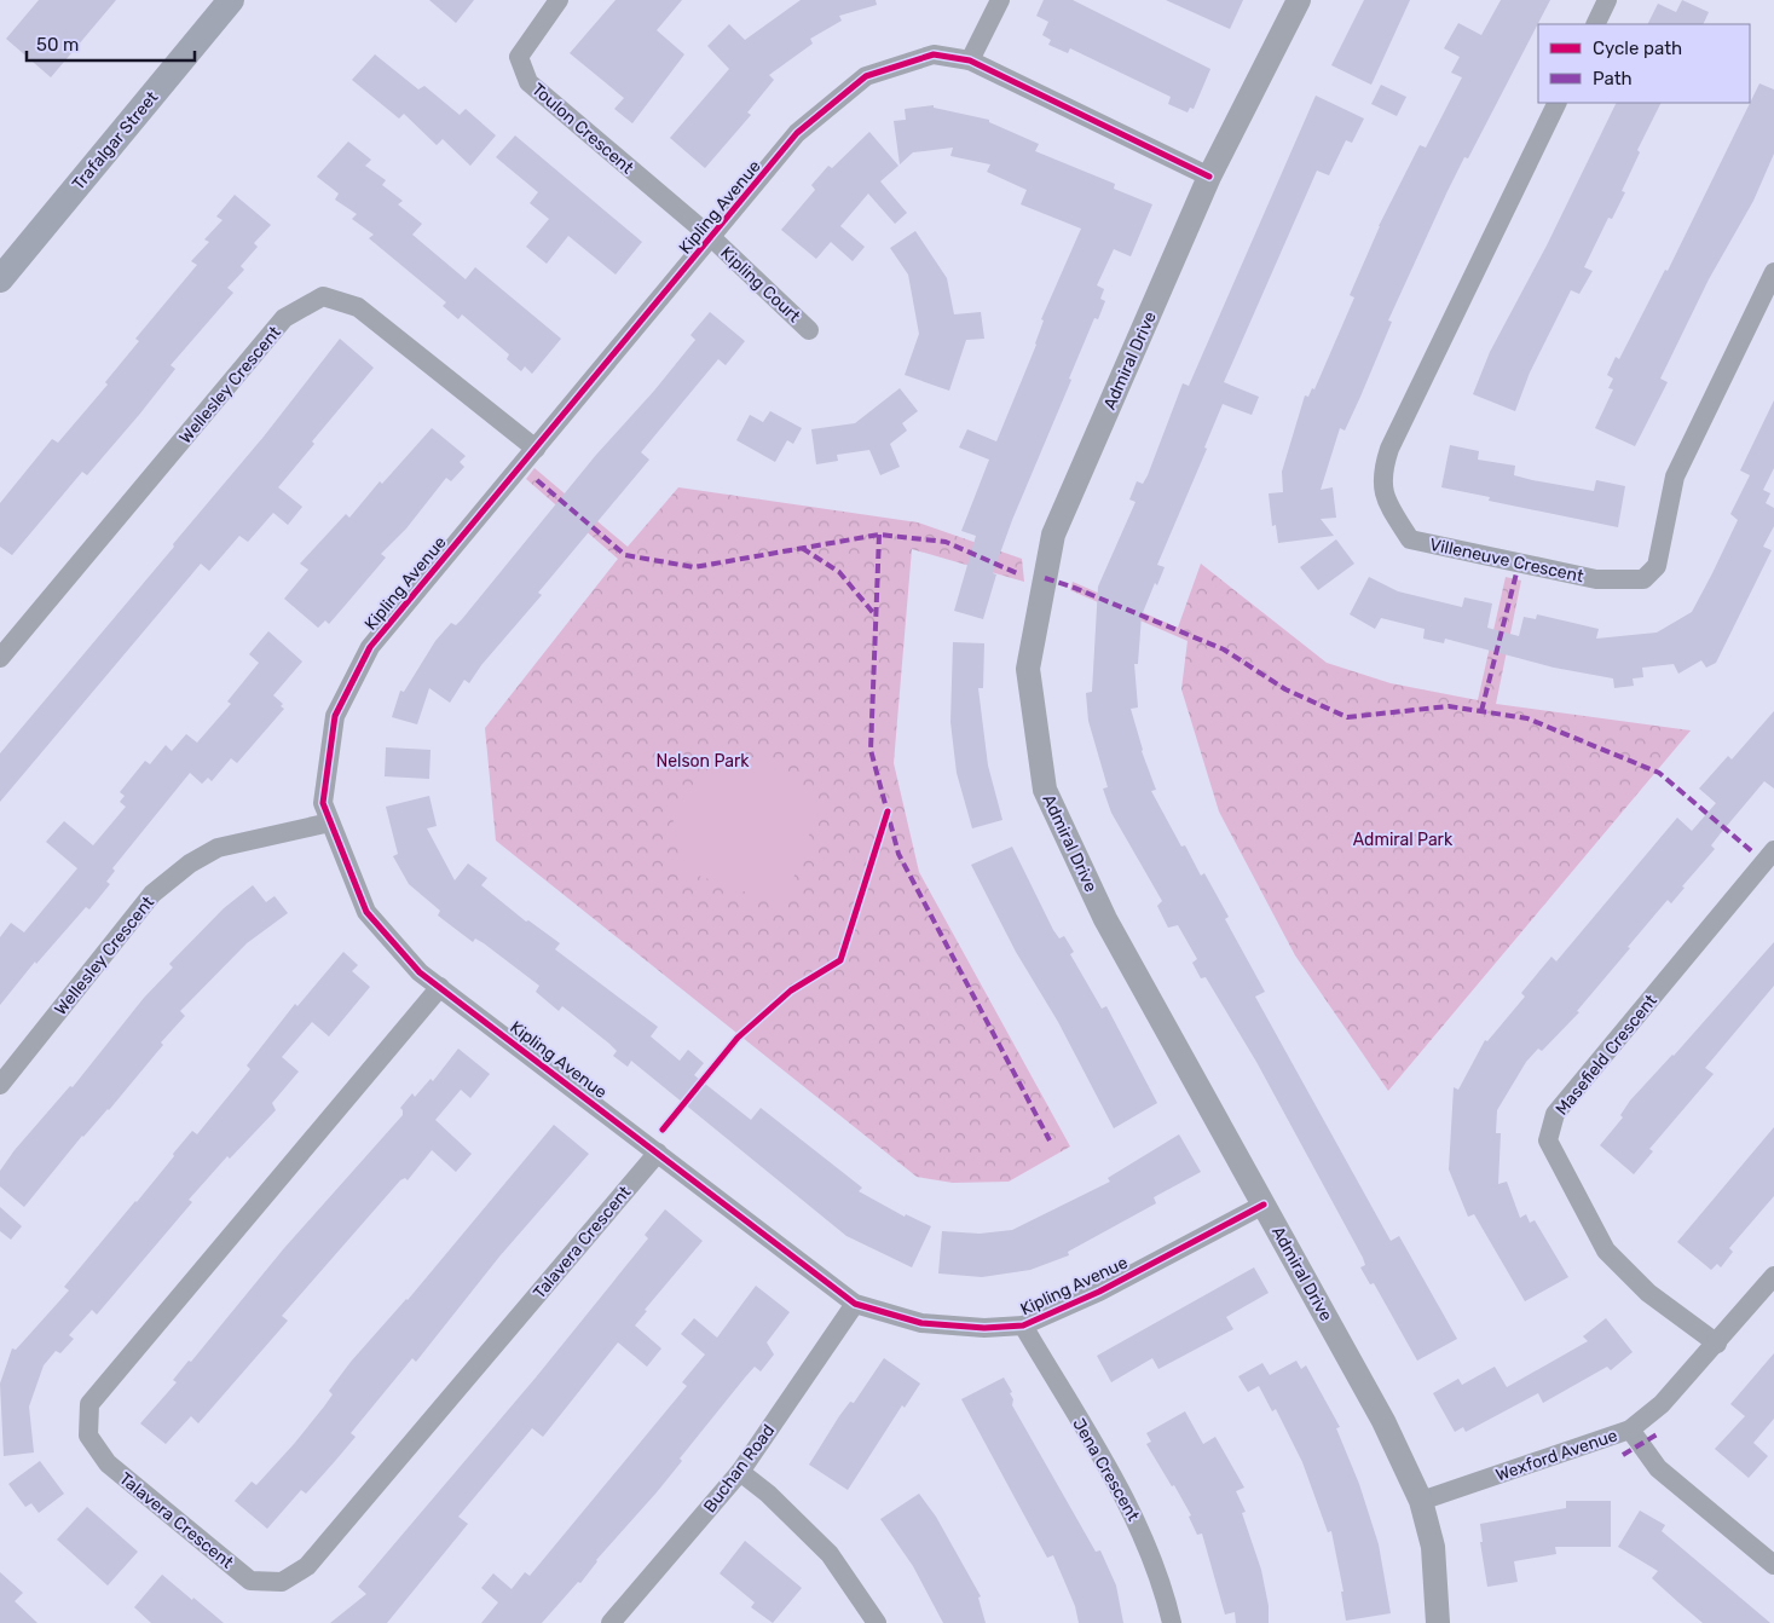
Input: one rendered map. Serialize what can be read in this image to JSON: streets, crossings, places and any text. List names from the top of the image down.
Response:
{
  "streets": {
    "main road": ["Trafalgar Street"],
    "street": [
      "Toulon Crescent",
      "Kipling Avenue",
      "Kipling Court",
      "Admiral Drive",
      "Wellesley Crescent",
      "Villeneuve Crescent",
      "Masefield Crescent",
      "Talavera Crescent",
      "Wexford Avenue",
      "Buchan Road",
      "Jena Crescent"
    ]
  },
  "crossings": [
    ["Toulon Crescent", "Kipling Avenue"],
    ["Toulon Crescent", "Kipling Court"],
    ["Kipling Avenue", "Kipling Court"],
    ["Kipling Avenue", "Admiral Drive"],
    ["Kipling Avenue", "Wellesley Crescent"],
    ["Kipling Avenue", "Talavera Crescent"],
    ["Kipling Avenue", "Buchan Road"],
    ["Kipling Avenue", "Jena Crescent"],
    ["Admiral Drive", "Wexford Avenue"],
    ["Masefield Crescent", "Wexford Avenue"]
  ],
  "parks": ["Nelson Park", "Admiral Park"],
  "legend": ["Cycle path", "Path"],
  "scale_bar": "50 m"
}
